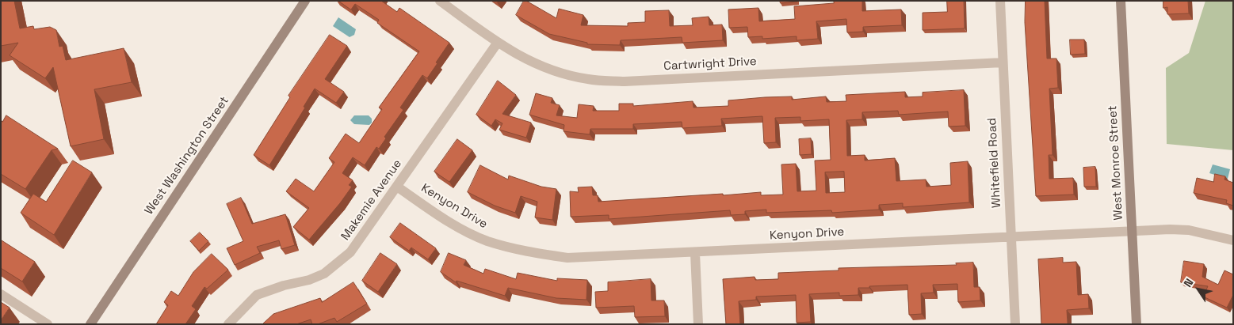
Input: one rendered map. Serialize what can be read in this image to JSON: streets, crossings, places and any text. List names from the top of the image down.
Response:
{
  "streets": {
    "street": [
      "Cartwright Drive",
      "West Washington Street",
      "Whitefield Road",
      "West Monroe Street",
      "Makemie Avenue",
      "Kenyon Drive"
    ]
  },
  "crossings": [
    ["Cartwright Drive", "Whitefield Road"],
    ["Cartwright Drive", "Makemie Avenue"],
    ["Whitefield Road", "Kenyon Drive"],
    ["West Monroe Street", "Kenyon Drive"],
    ["Makemie Avenue", "Kenyon Drive"]
  ],
  "north": "top left"
}
